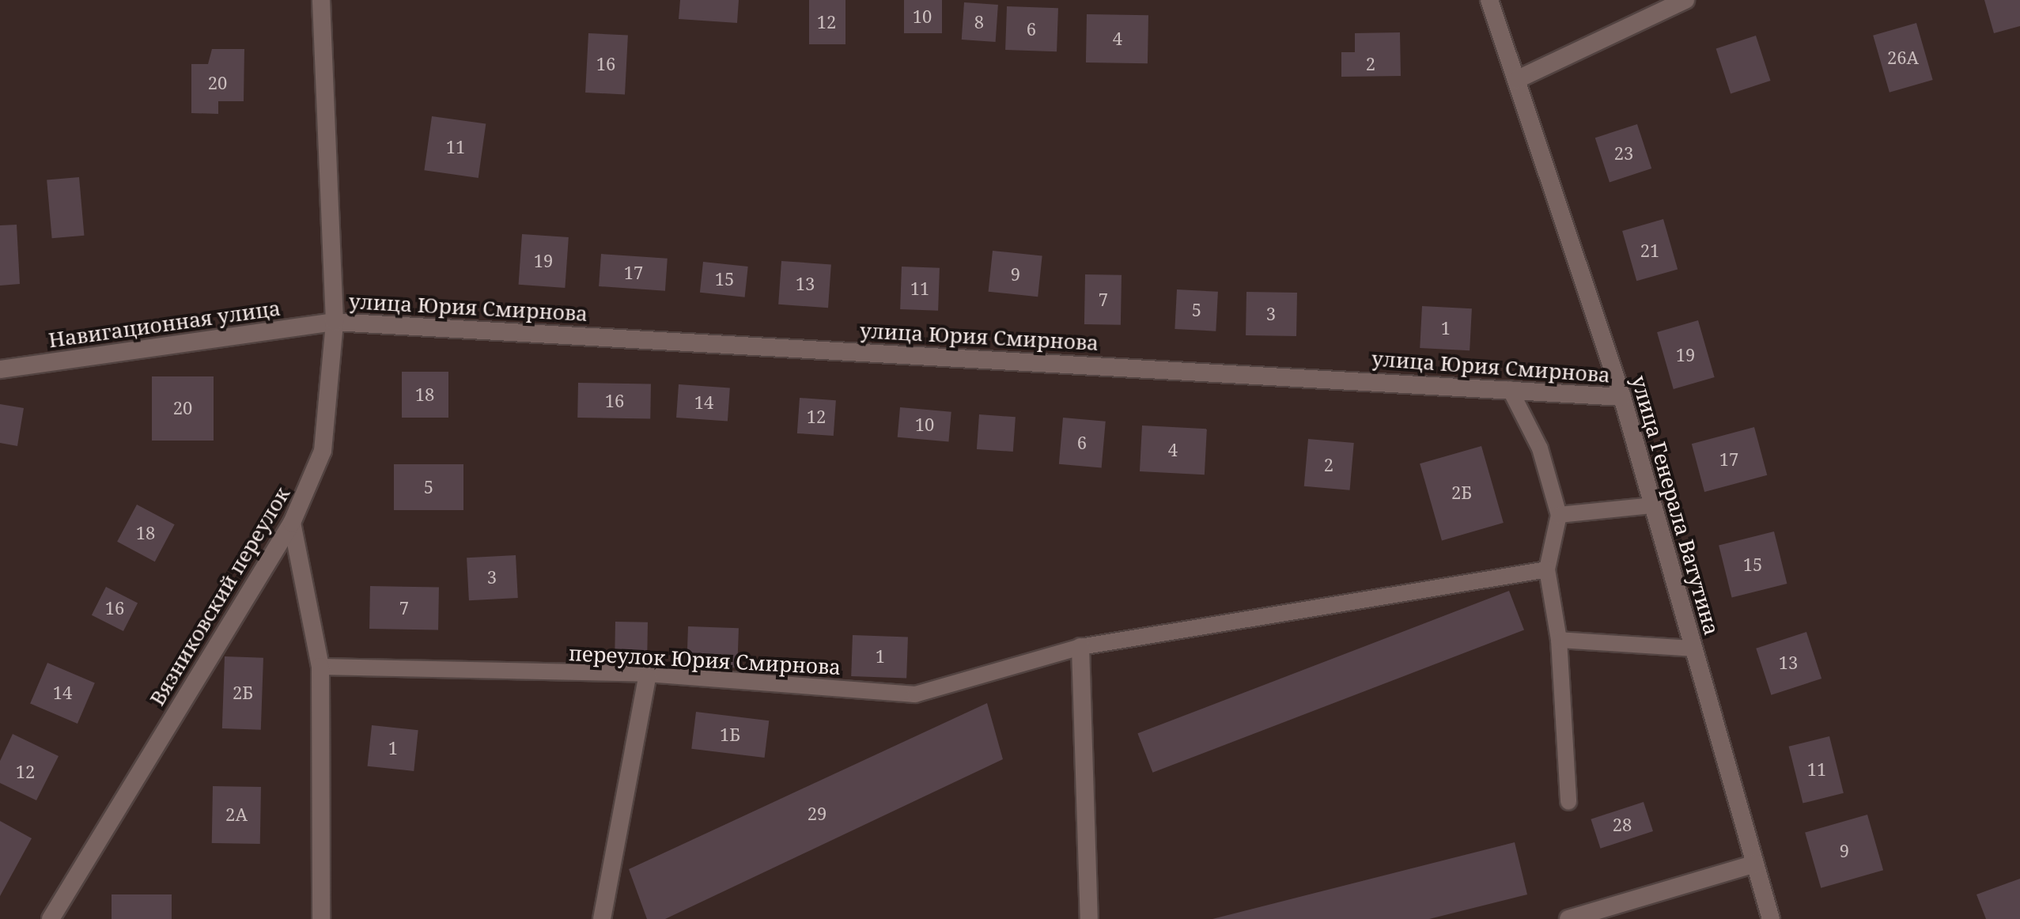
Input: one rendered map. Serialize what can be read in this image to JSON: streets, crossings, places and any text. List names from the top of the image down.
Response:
{
  "streets": {
    "street": [
      "улица Юрия Смирнова",
      "Навигационная улица",
      "улица Генерала Ватутина",
      "Вязниковский переулок"
    ],
    "lane": ["переулок Юрия Смирнова"]
  },
  "crossings": [
    ["улица Юрия Смирнова", "Навигационная улица"],
    ["улица Юрия Смирнова", "улица Генерала Ватутина"],
    ["улица Юрия Смирнова", "Вязниковский переулок"],
    ["Навигационная улица", "Вязниковский переулок"]
  ],
  "house_numbers": [
    "10",
    "12",
    "8",
    "6",
    "4",
    "26А",
    "16",
    "2",
    "20",
    "11",
    "23",
    "21",
    "19",
    "17",
    "9",
    "15",
    "13",
    "11",
    "7",
    "5",
    "3",
    "1",
    "19",
    "18",
    "16",
    "14",
    "20",
    "12",
    "10",
    "6",
    "4",
    "17",
    "2",
    "5",
    "2Б",
    "18",
    "15",
    "3",
    "16",
    "7",
    "1",
    "13",
    "14",
    "2Б",
    "1Б",
    "1",
    "11",
    "12",
    "29",
    "2А",
    "28",
    "9"
  ]
}
